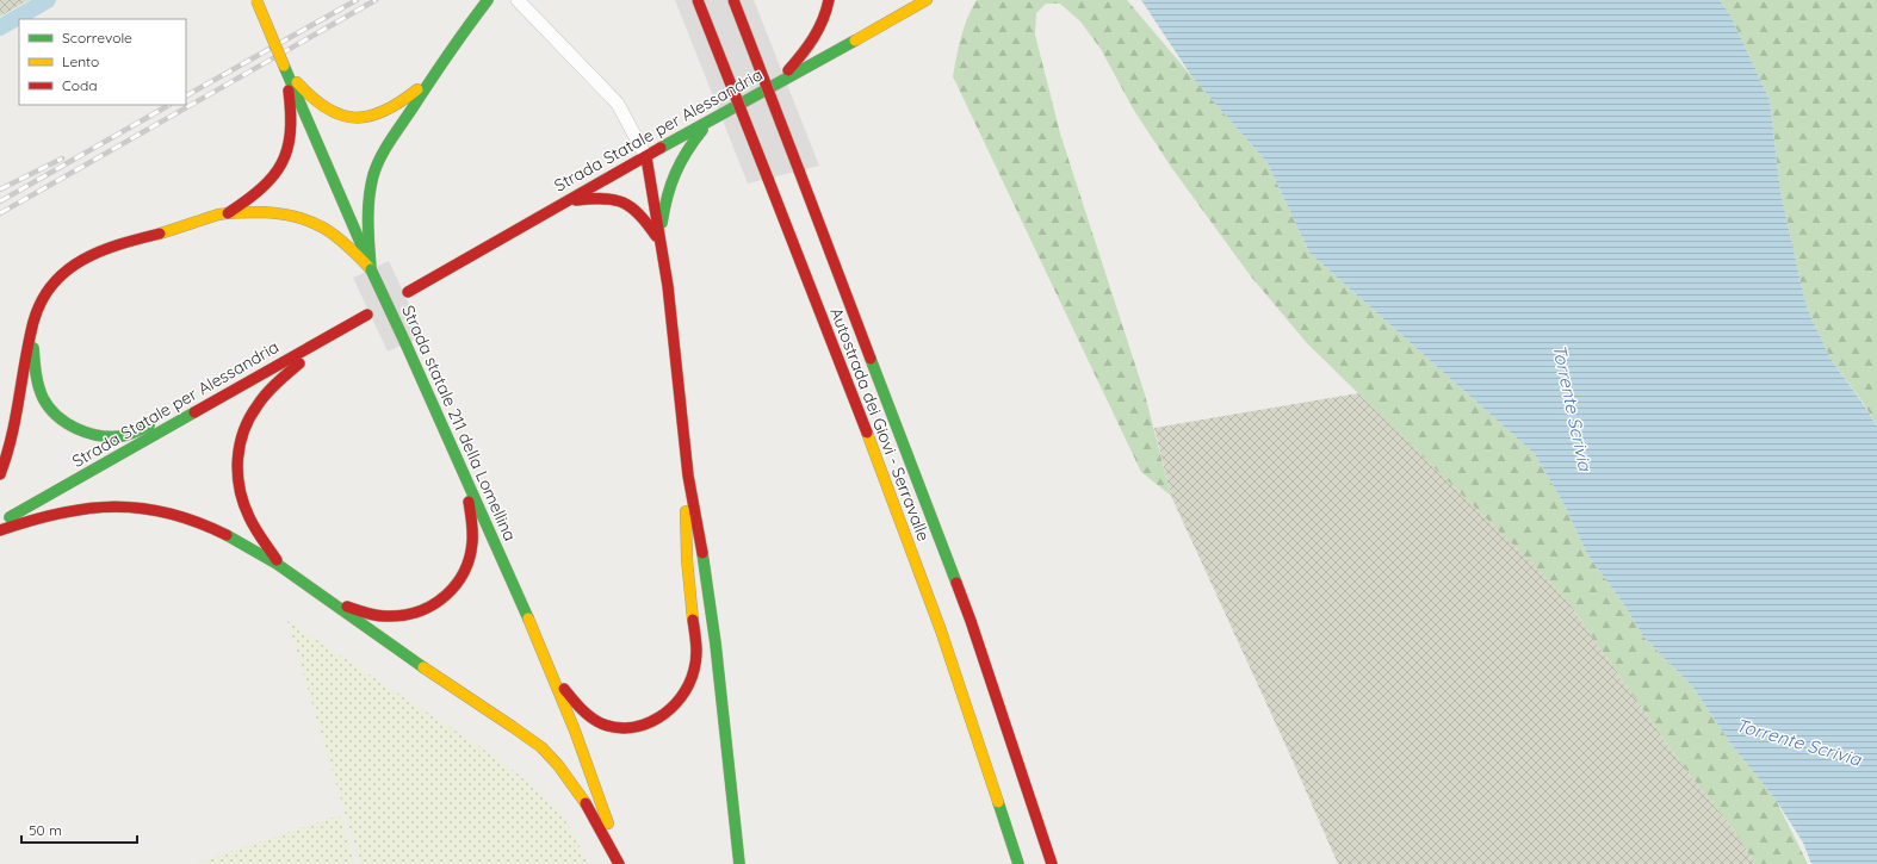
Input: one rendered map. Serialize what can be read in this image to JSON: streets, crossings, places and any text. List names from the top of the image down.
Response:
{
  "streets": {
    "main road": ["Strada Statale per Alessandria", "Strada statale 211 della Lomellina", "Autostrada dei Giovi - Serravalle"]
  },
  "water": ["Torrente Scrivia"],
  "legend": ["Scorrevole", "Lento", "Coda"],
  "scale_bar": "50 m"
}
